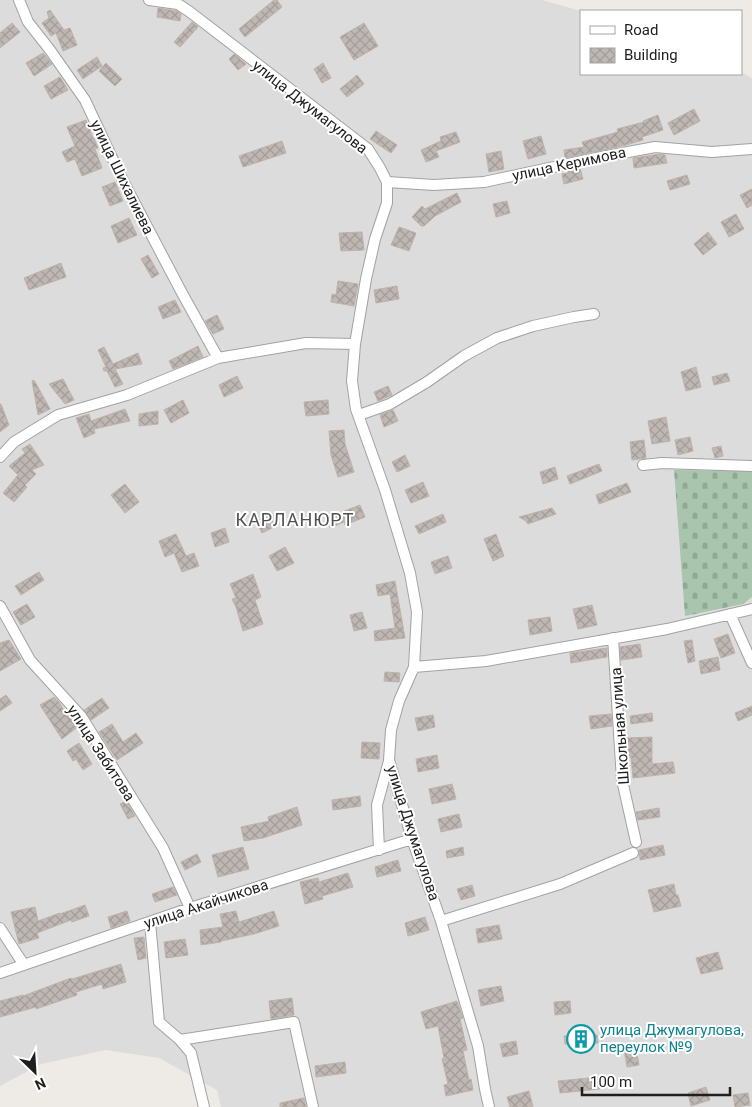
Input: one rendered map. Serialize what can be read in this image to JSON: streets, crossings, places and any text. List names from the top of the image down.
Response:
{
  "streets": {
    "street": [
      "улица Джумагулова",
      "улица Керимова",
      "улица Шихалиева",
      "Школьная улица",
      "улица Забитова",
      "улица Акайчикова"
    ]
  },
  "crossings": [
    ["улица Джумагулова", "улица Керимова"],
    ["улица Джумагулова", "улица Акайчикова"],
    ["улица Забитова", "улица Акайчикова"]
  ],
  "districts": ["КАРЛАНЮРТ"],
  "places": {
    "building": ["улица Джумагулова, переулок №9"]
  },
  "legend": ["Road", "Building"],
  "scale_bar": "100 m",
  "north": "bottom right"
}
